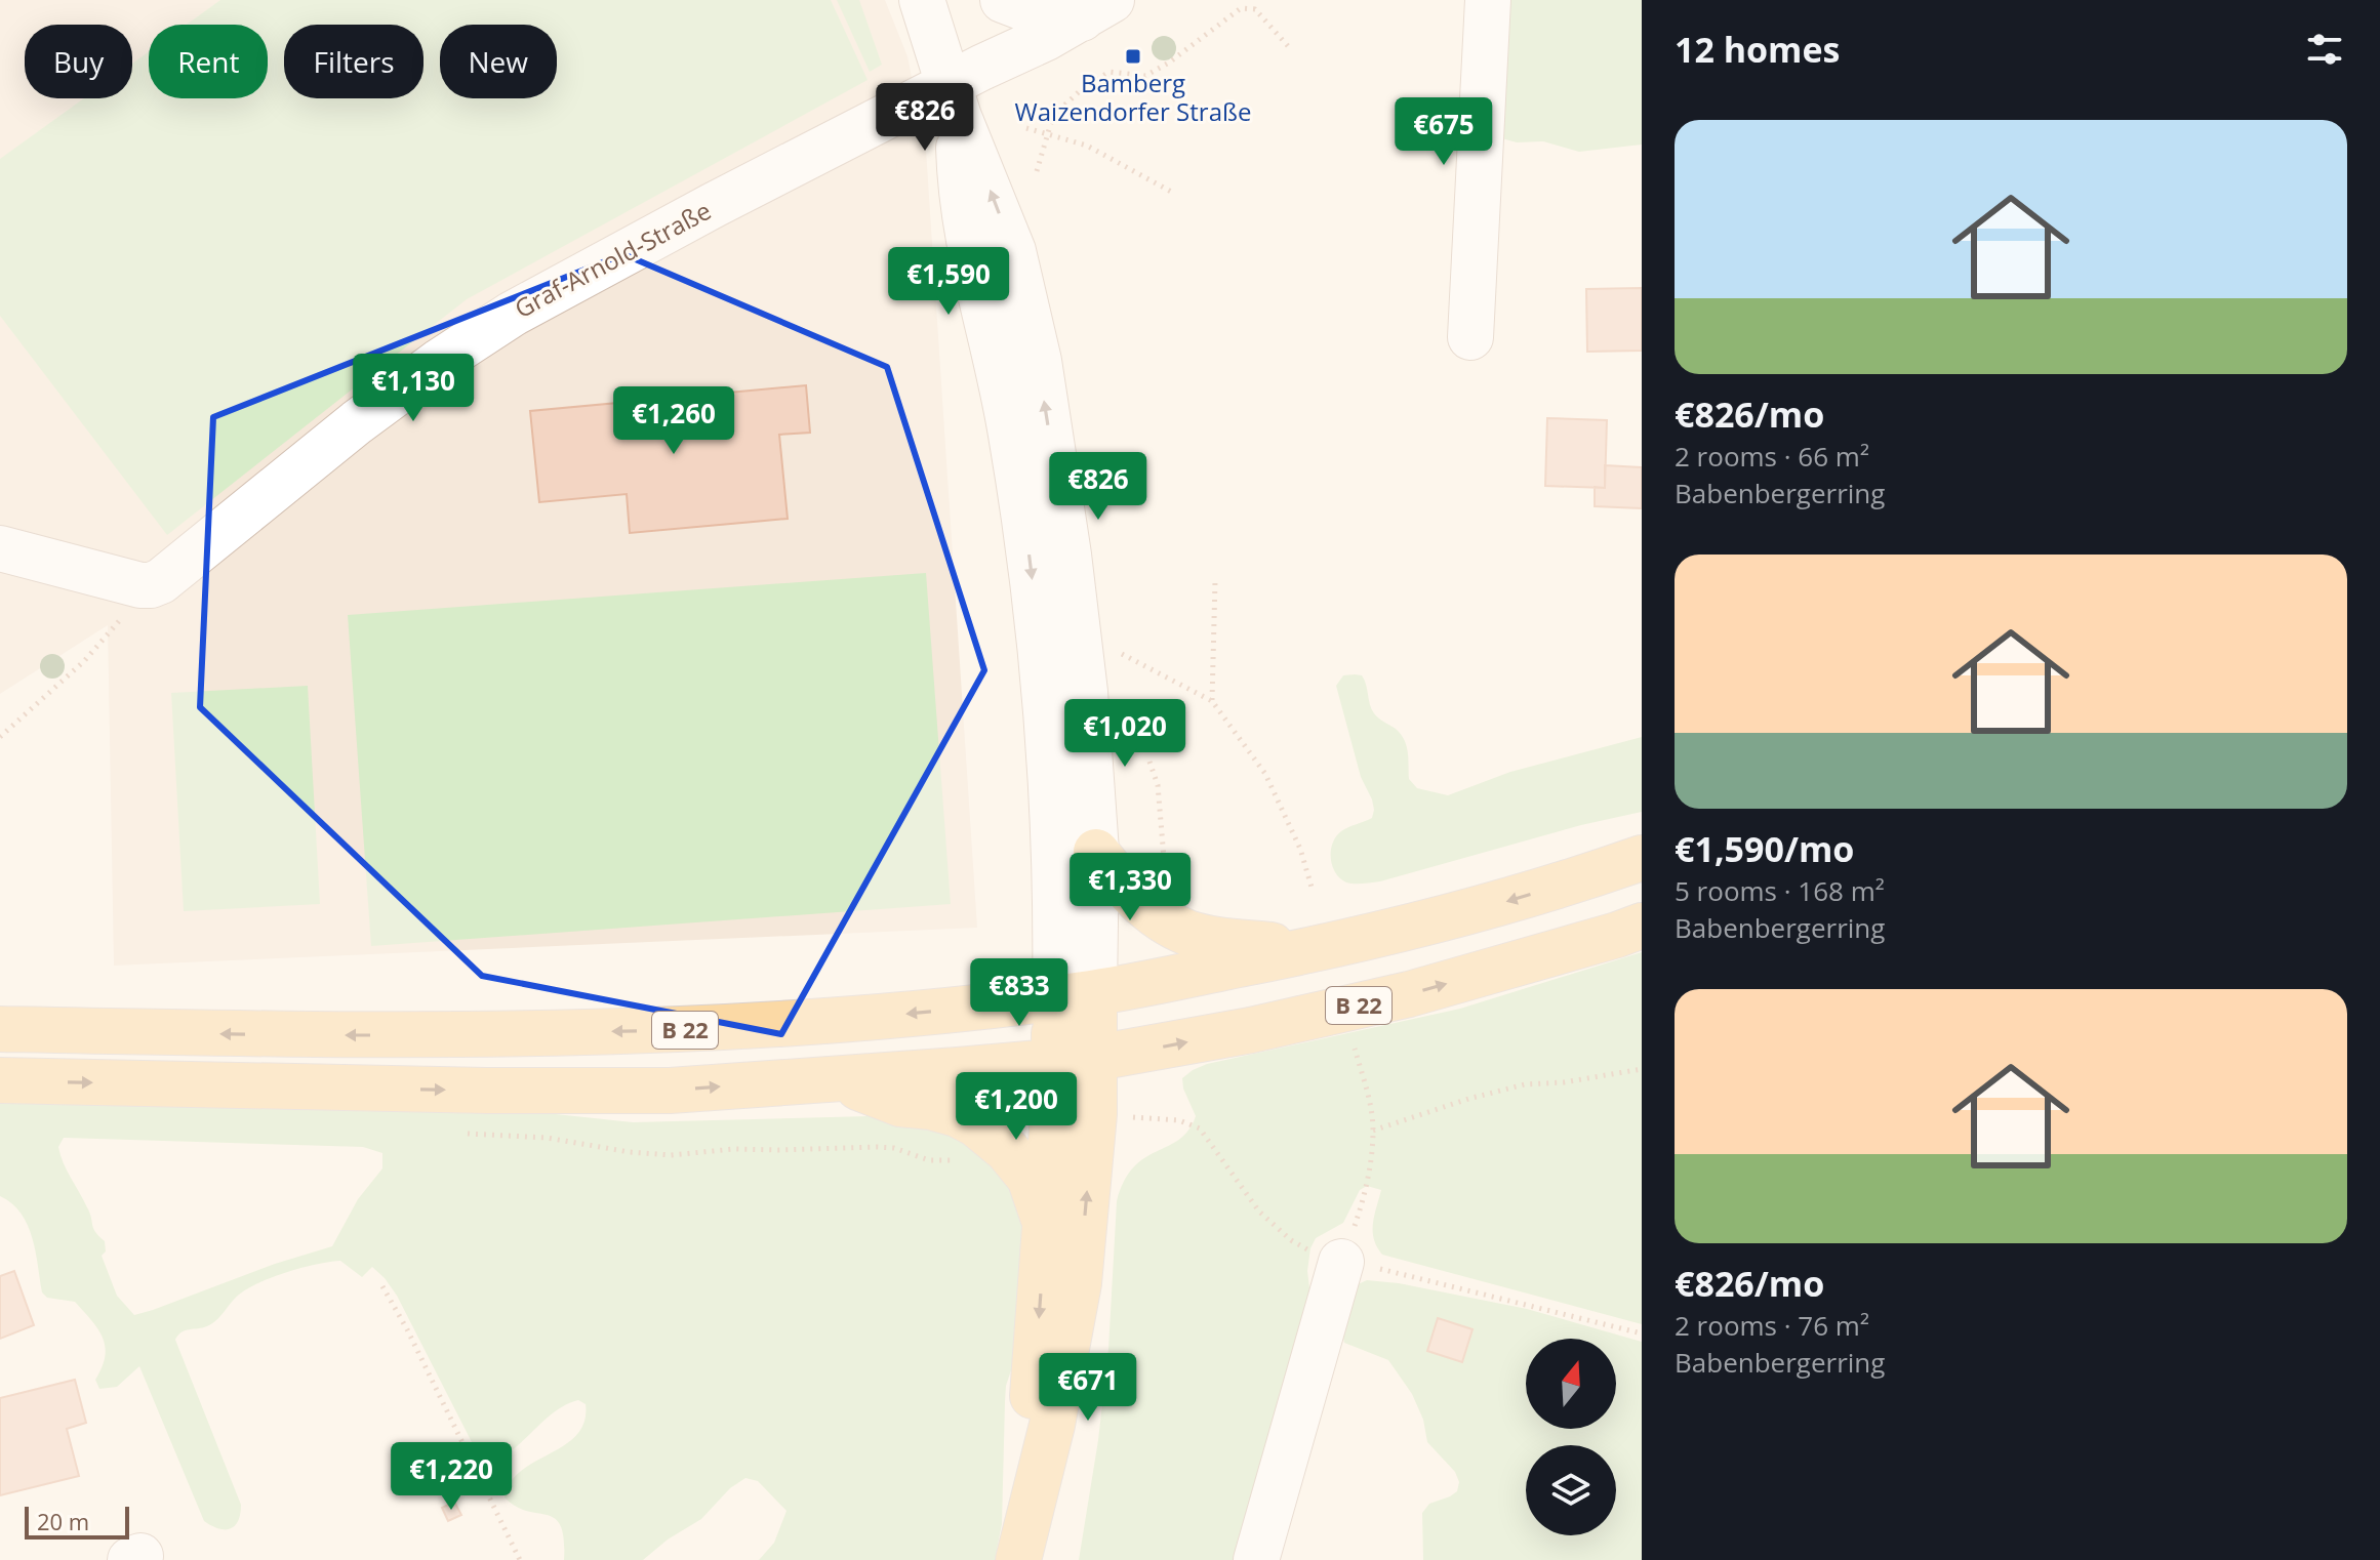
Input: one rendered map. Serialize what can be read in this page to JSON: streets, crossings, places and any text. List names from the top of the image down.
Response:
{
  "streets": {
    "main road": ["B 22"],
    "street": ["Graf-Arnold-Straße"]
  },
  "places": {
    "transit": ["Bamberg Waizendorfer Straße"]
  },
  "scale_bar": "20 m",
  "north": "top",
  "page": {
    "heading": "12 homes",
    "chip": [
      "Buy",
      "Rent",
      "Filters",
      "New"
    ],
    "price": [
      "€826",
      "€675",
      "€1,590",
      "€1,130",
      "€1,260",
      "€826",
      "€1,020",
      "€1,330",
      "€833",
      "€1,200",
      "€671",
      "€1,220"
    ],
    "list": [
      {
        "name": "€826/mo",
        "note": "2 rooms · 66 m² · Babenbergerring"
      },
      {
        "name": "€1,590/mo",
        "note": "5 rooms · 168 m² · Babenbergerring"
      },
      {
        "name": "€826/mo",
        "note": "2 rooms · 76 m² · Babenbergerring"
      }
    ],
    "scale": "20 m"
  }
}
